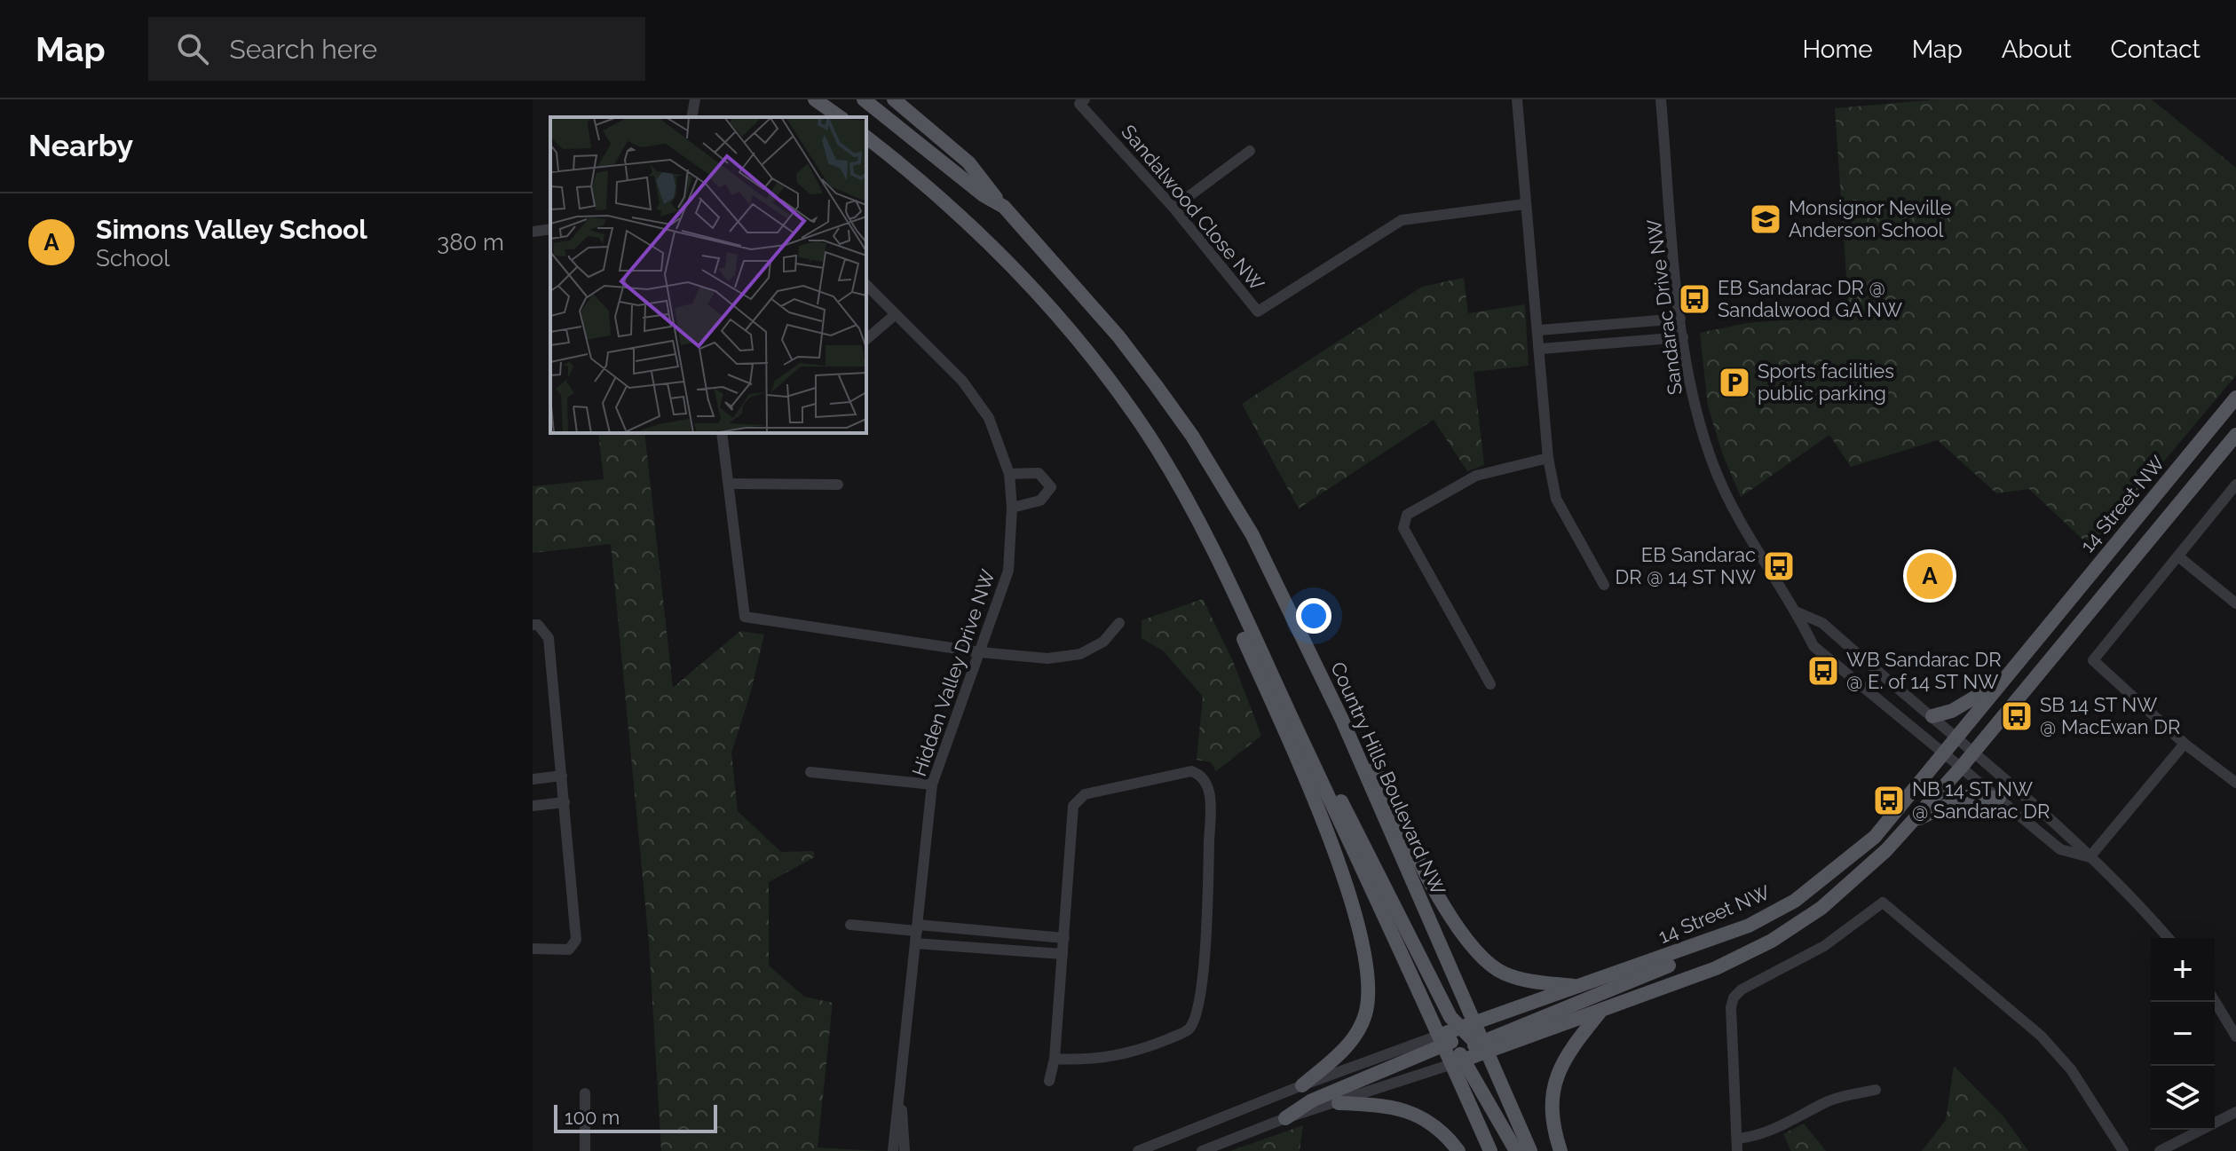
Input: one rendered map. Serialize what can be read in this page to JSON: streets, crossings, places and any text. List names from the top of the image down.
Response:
{
  "streets": {
    "main road": ["14 Street NW", "Country Hills Boulevard NW"],
    "street": ["Sandalwood Close NW", "Sandarac Drive NW", "Hidden Valley Drive NW"]
  },
  "crossings": [
    ["Sandarac Drive NW", "14 Street NW"],
    ["14 Street NW", "Country Hills Boulevard NW"]
  ],
  "places": {
    "school or university": ["Monsignor Neville Anderson School"],
    "bus stop": [
      "EB Sandarac DR @ Sandalwood GA NW",
      "EB Sandarac DR @ 14 ST NW",
      "WB Sandarac DR @ E. of 14 ST NW",
      "SB 14 ST NW @ MacEwan DR",
      "NB 14 ST NW @ Sandarac DR"
    ],
    "parking": ["Sports facilities public parking"]
  },
  "scale_bar": "100 m",
  "page": {
    "header": "Map",
    "search": "Search here",
    "nav": [
      "Home",
      "Map",
      "About",
      "Contact"
    ],
    "heading": "Nearby",
    "list": [
      {
        "mark": "A",
        "name": "Simons Valley School",
        "note": "School",
        "value": "380 m"
      }
    ],
    "pins": "A",
    "map_buttons": ["+", "−"],
    "scale": "100 m"
  }
}
